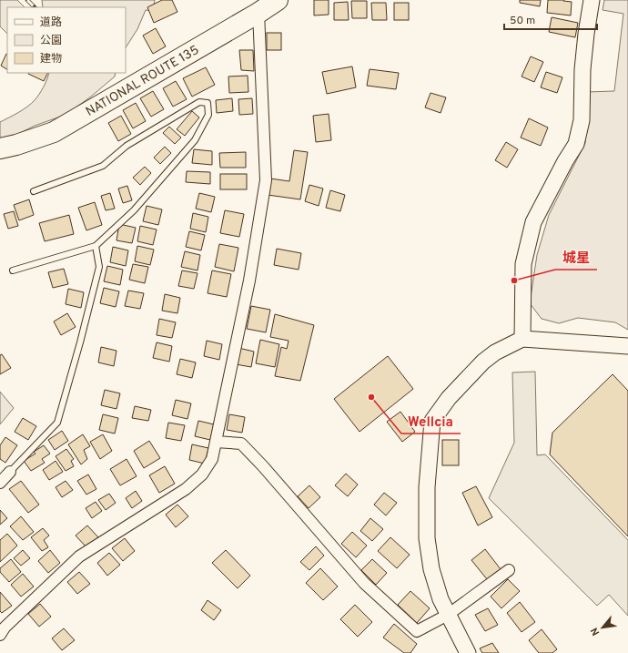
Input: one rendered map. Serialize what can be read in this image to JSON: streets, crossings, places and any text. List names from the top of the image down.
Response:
{
  "streets": {
    "highway": ["NATIONAL ROUTE 135"]
  },
  "places": ["城星", "Wellcia"],
  "legend": ["道路", "公園", "建物"],
  "scale_bar": "50 m",
  "north": "bottom left"
}
